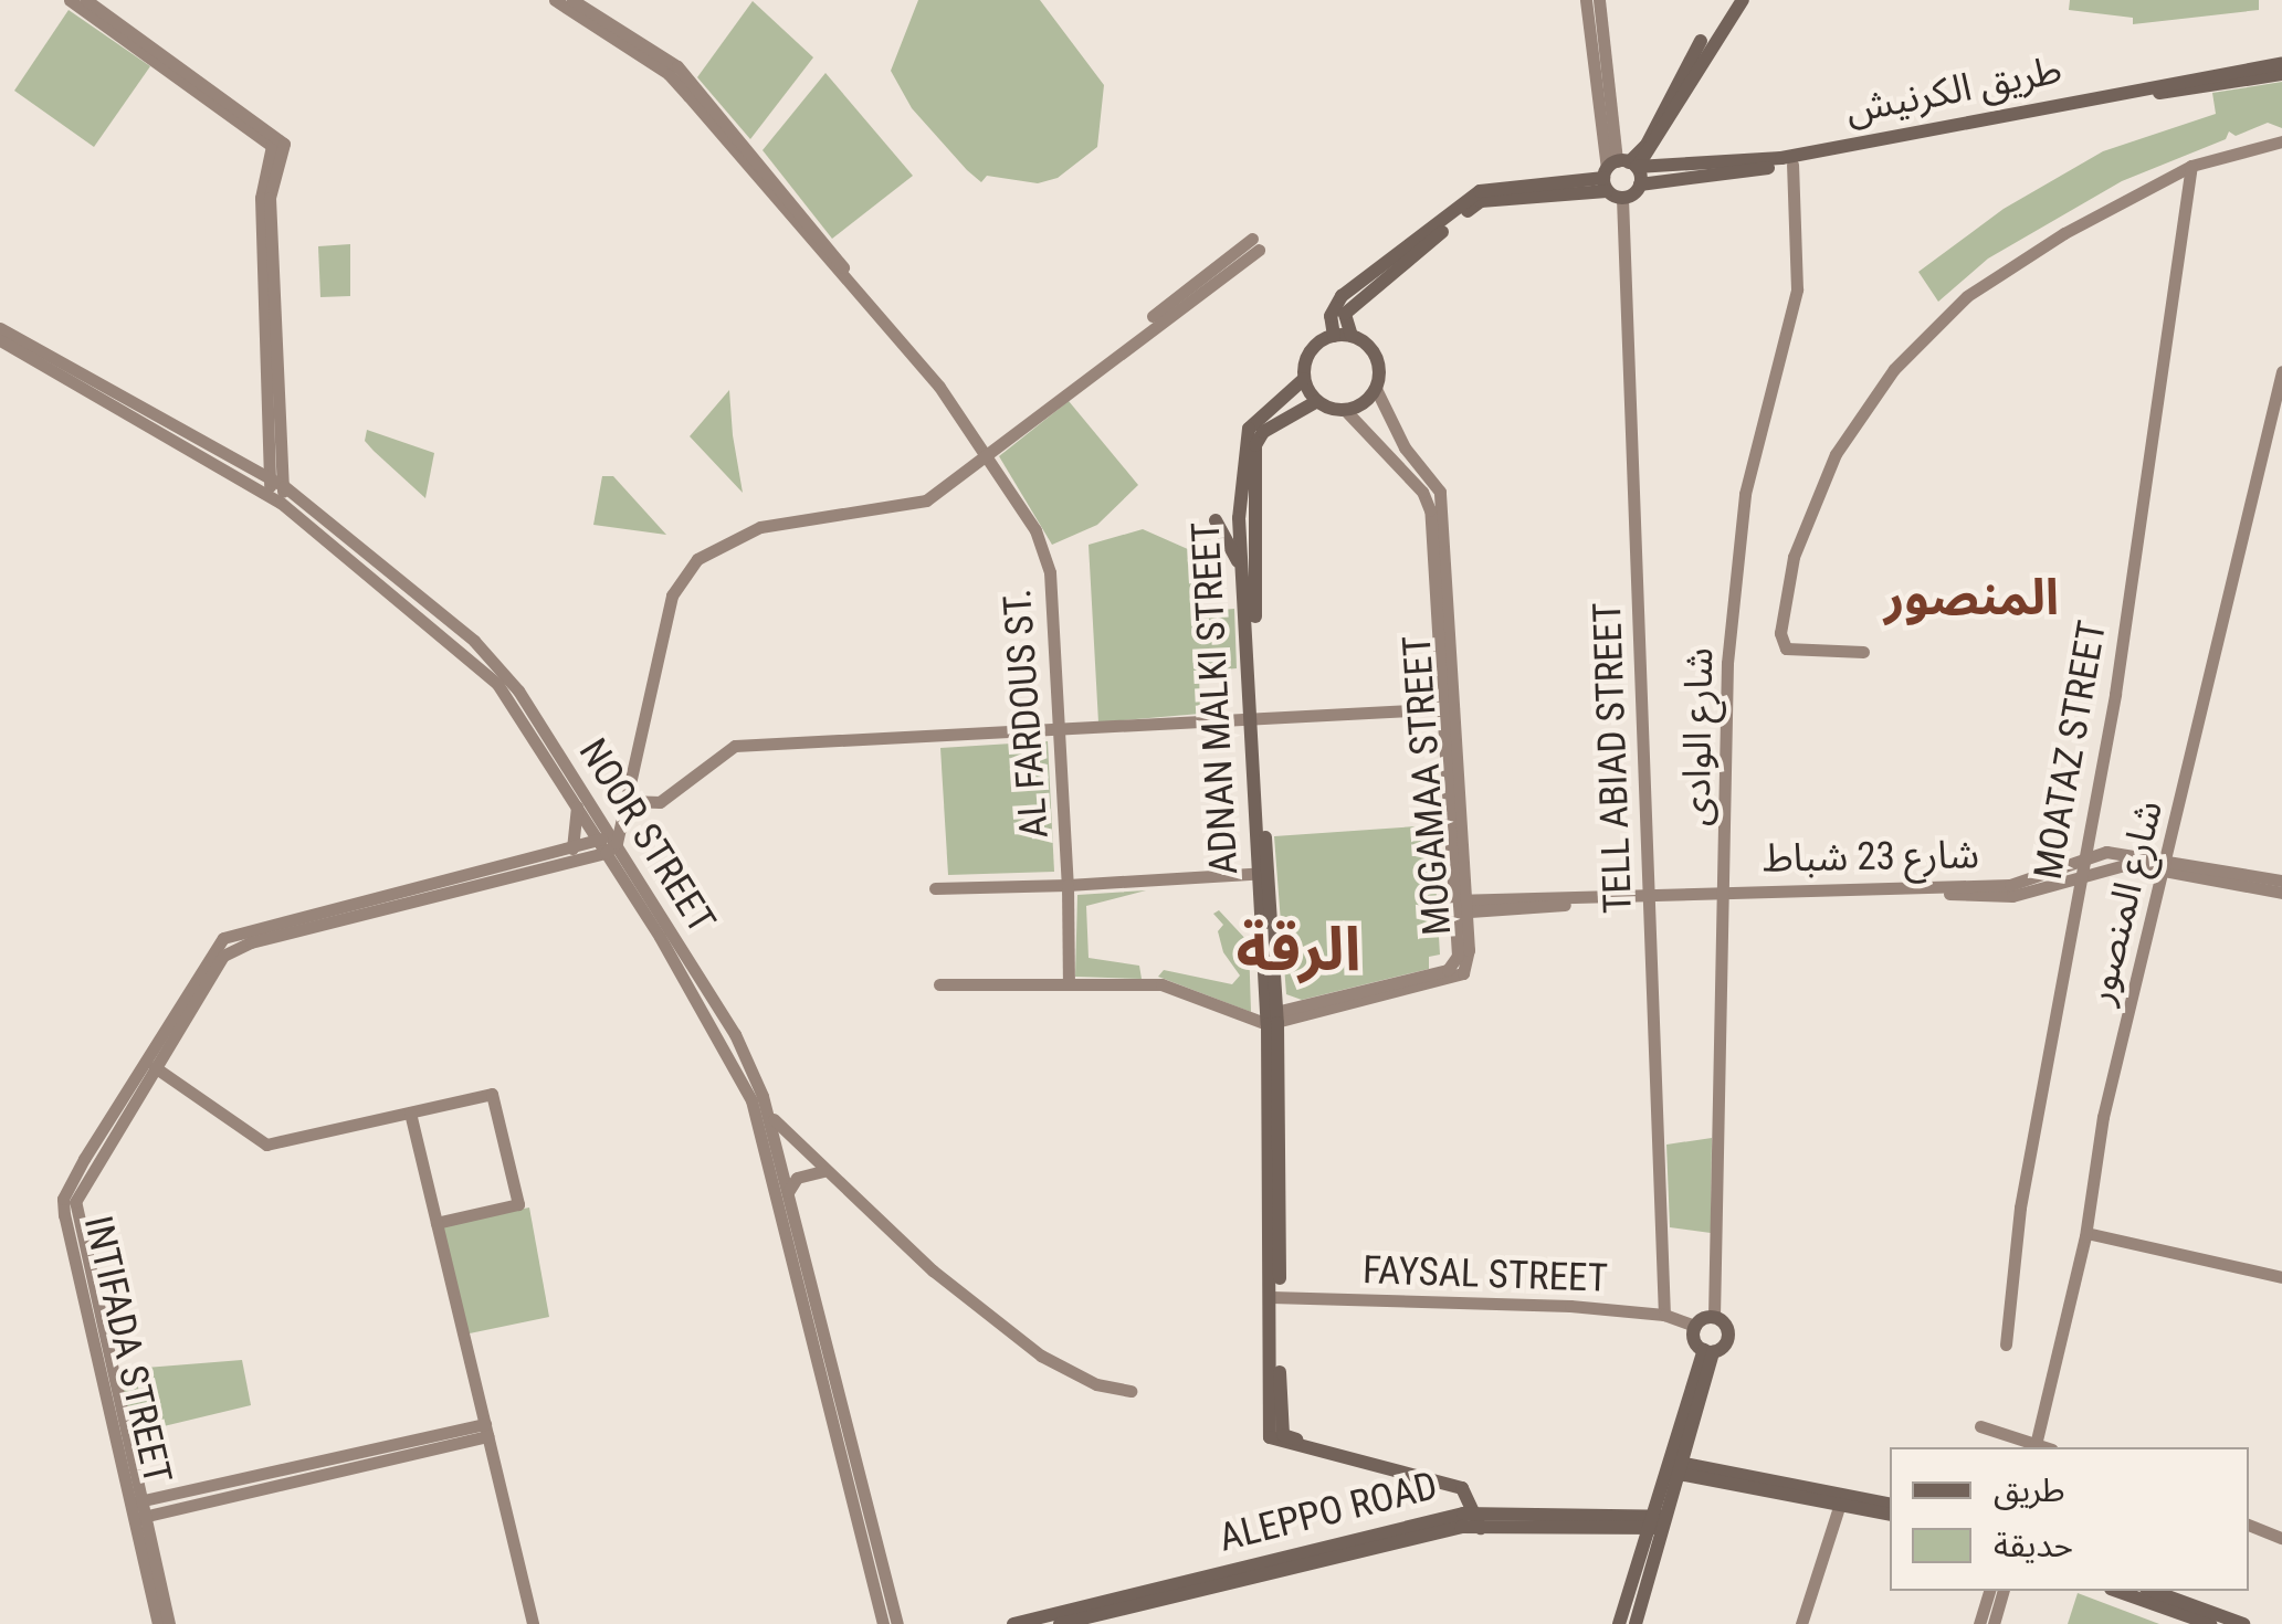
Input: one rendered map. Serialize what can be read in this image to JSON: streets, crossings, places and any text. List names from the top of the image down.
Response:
{
  "streets": {
    "main road": [
      "طريق الكرنيش",
      "ADNAN MALKI STREET",
      "AL FARDOUS ST.",
      "شارع الوادى",
      "MOATAZ STREET",
      "TELL ABIAD STREET",
      "MOGAMAA STREET",
      "NOOR STREET",
      "شارع 23 شباط",
      "شارع المنصور",
      "FAYSAL STREET",
      "INTIFADA STREET",
      "ALEPPO ROAD"
    ]
  },
  "crossings": [
    ["طريق الكرنيش", "شارع الوادى"],
    ["طريق الكرنيش", "TELL ABIAD STREET"],
    ["ADNAN MALKI STREET", "MOGAMAA STREET"],
    ["ADNAN MALKI STREET", "FAYSAL STREET"],
    ["ADNAN MALKI STREET", "ALEPPO ROAD"],
    ["شارع الوادى", "شارع 23 شباط"],
    ["MOATAZ STREET", "شارع 23 شباط"],
    ["TELL ABIAD STREET", "شارع 23 شباط"],
    ["TELL ABIAD STREET", "FAYSAL STREET"],
    ["MOGAMAA STREET", "شارع 23 شباط"],
    ["NOOR STREET", "INTIFADA STREET"],
    ["شارع 23 شباط", "شارع المنصور"]
  ],
  "districts": ["المنصور", "الرقة"],
  "legend": ["طريق", "حديقة"]
}
